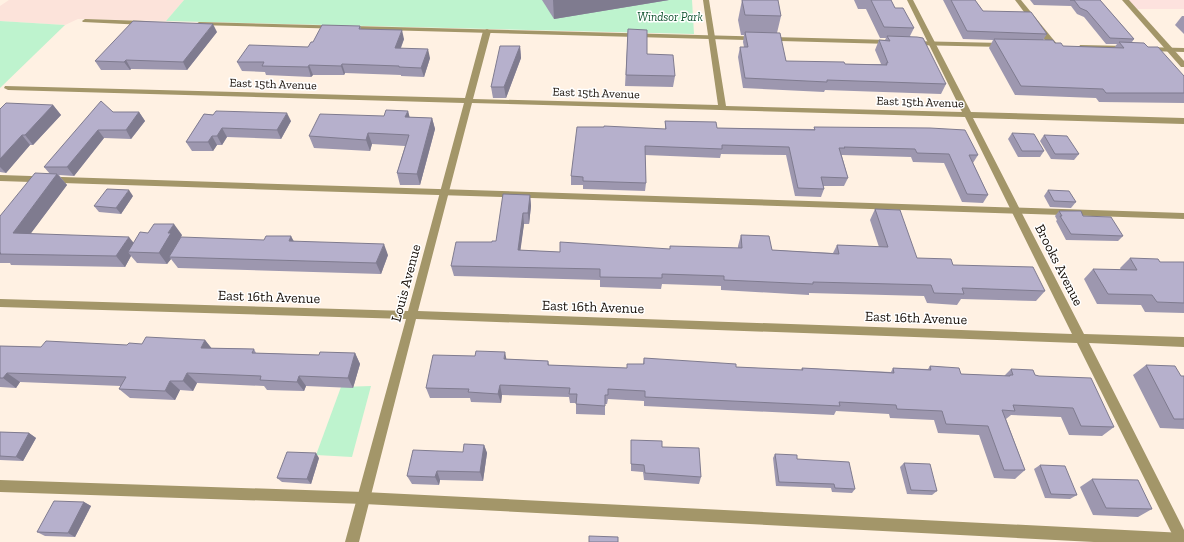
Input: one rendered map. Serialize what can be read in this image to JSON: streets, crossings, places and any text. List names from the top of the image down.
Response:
{
  "streets": {
    "street": [
      "East 15th Avenue",
      "Brooks Avenue",
      "Louis Avenue",
      "East 16th Avenue"
    ]
  },
  "crossings": [
    ["East 15th Avenue", "Brooks Avenue"],
    ["East 15th Avenue", "Louis Avenue"],
    ["Brooks Avenue", "East 16th Avenue"],
    ["Louis Avenue", "East 16th Avenue"]
  ],
  "parks": ["Windsor Park"]
}
